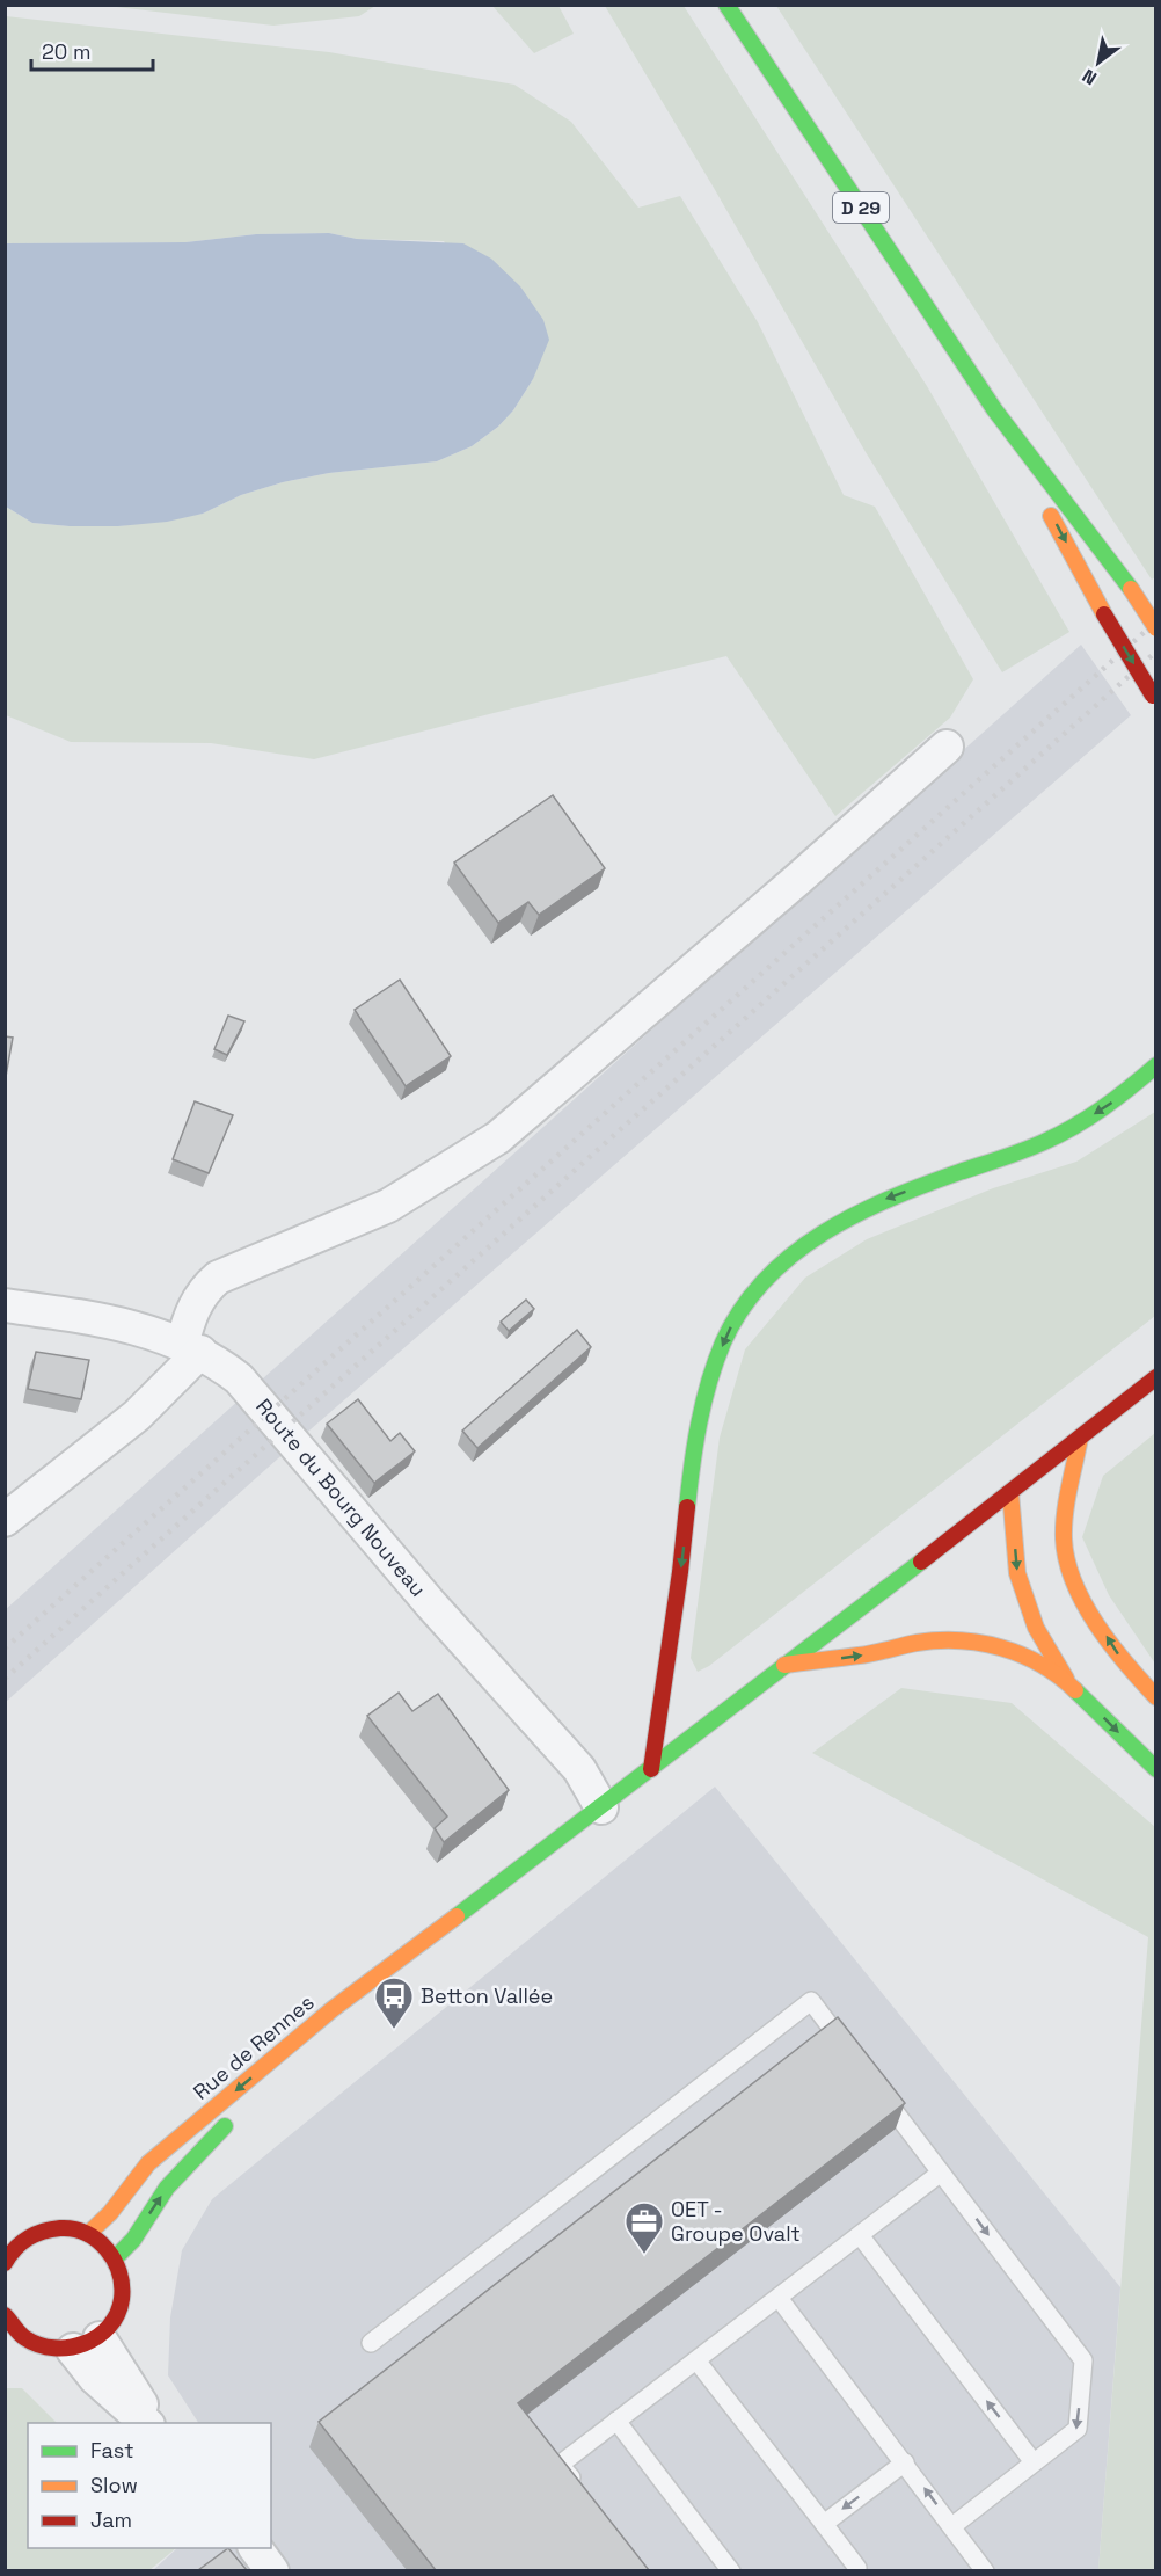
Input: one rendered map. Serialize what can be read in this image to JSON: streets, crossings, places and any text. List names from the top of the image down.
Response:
{
  "streets": {
    "main road": ["D 29", "Rue de Rennes"],
    "street": ["Route du Bourg Nouveau"]
  },
  "places": {
    "bus stop": ["Betton Vallée"],
    "office": ["OET - Groupe Ovalt"]
  },
  "legend": ["Fast", "Slow", "Jam"],
  "scale_bar": "20 m",
  "north": "bottom left"
}
